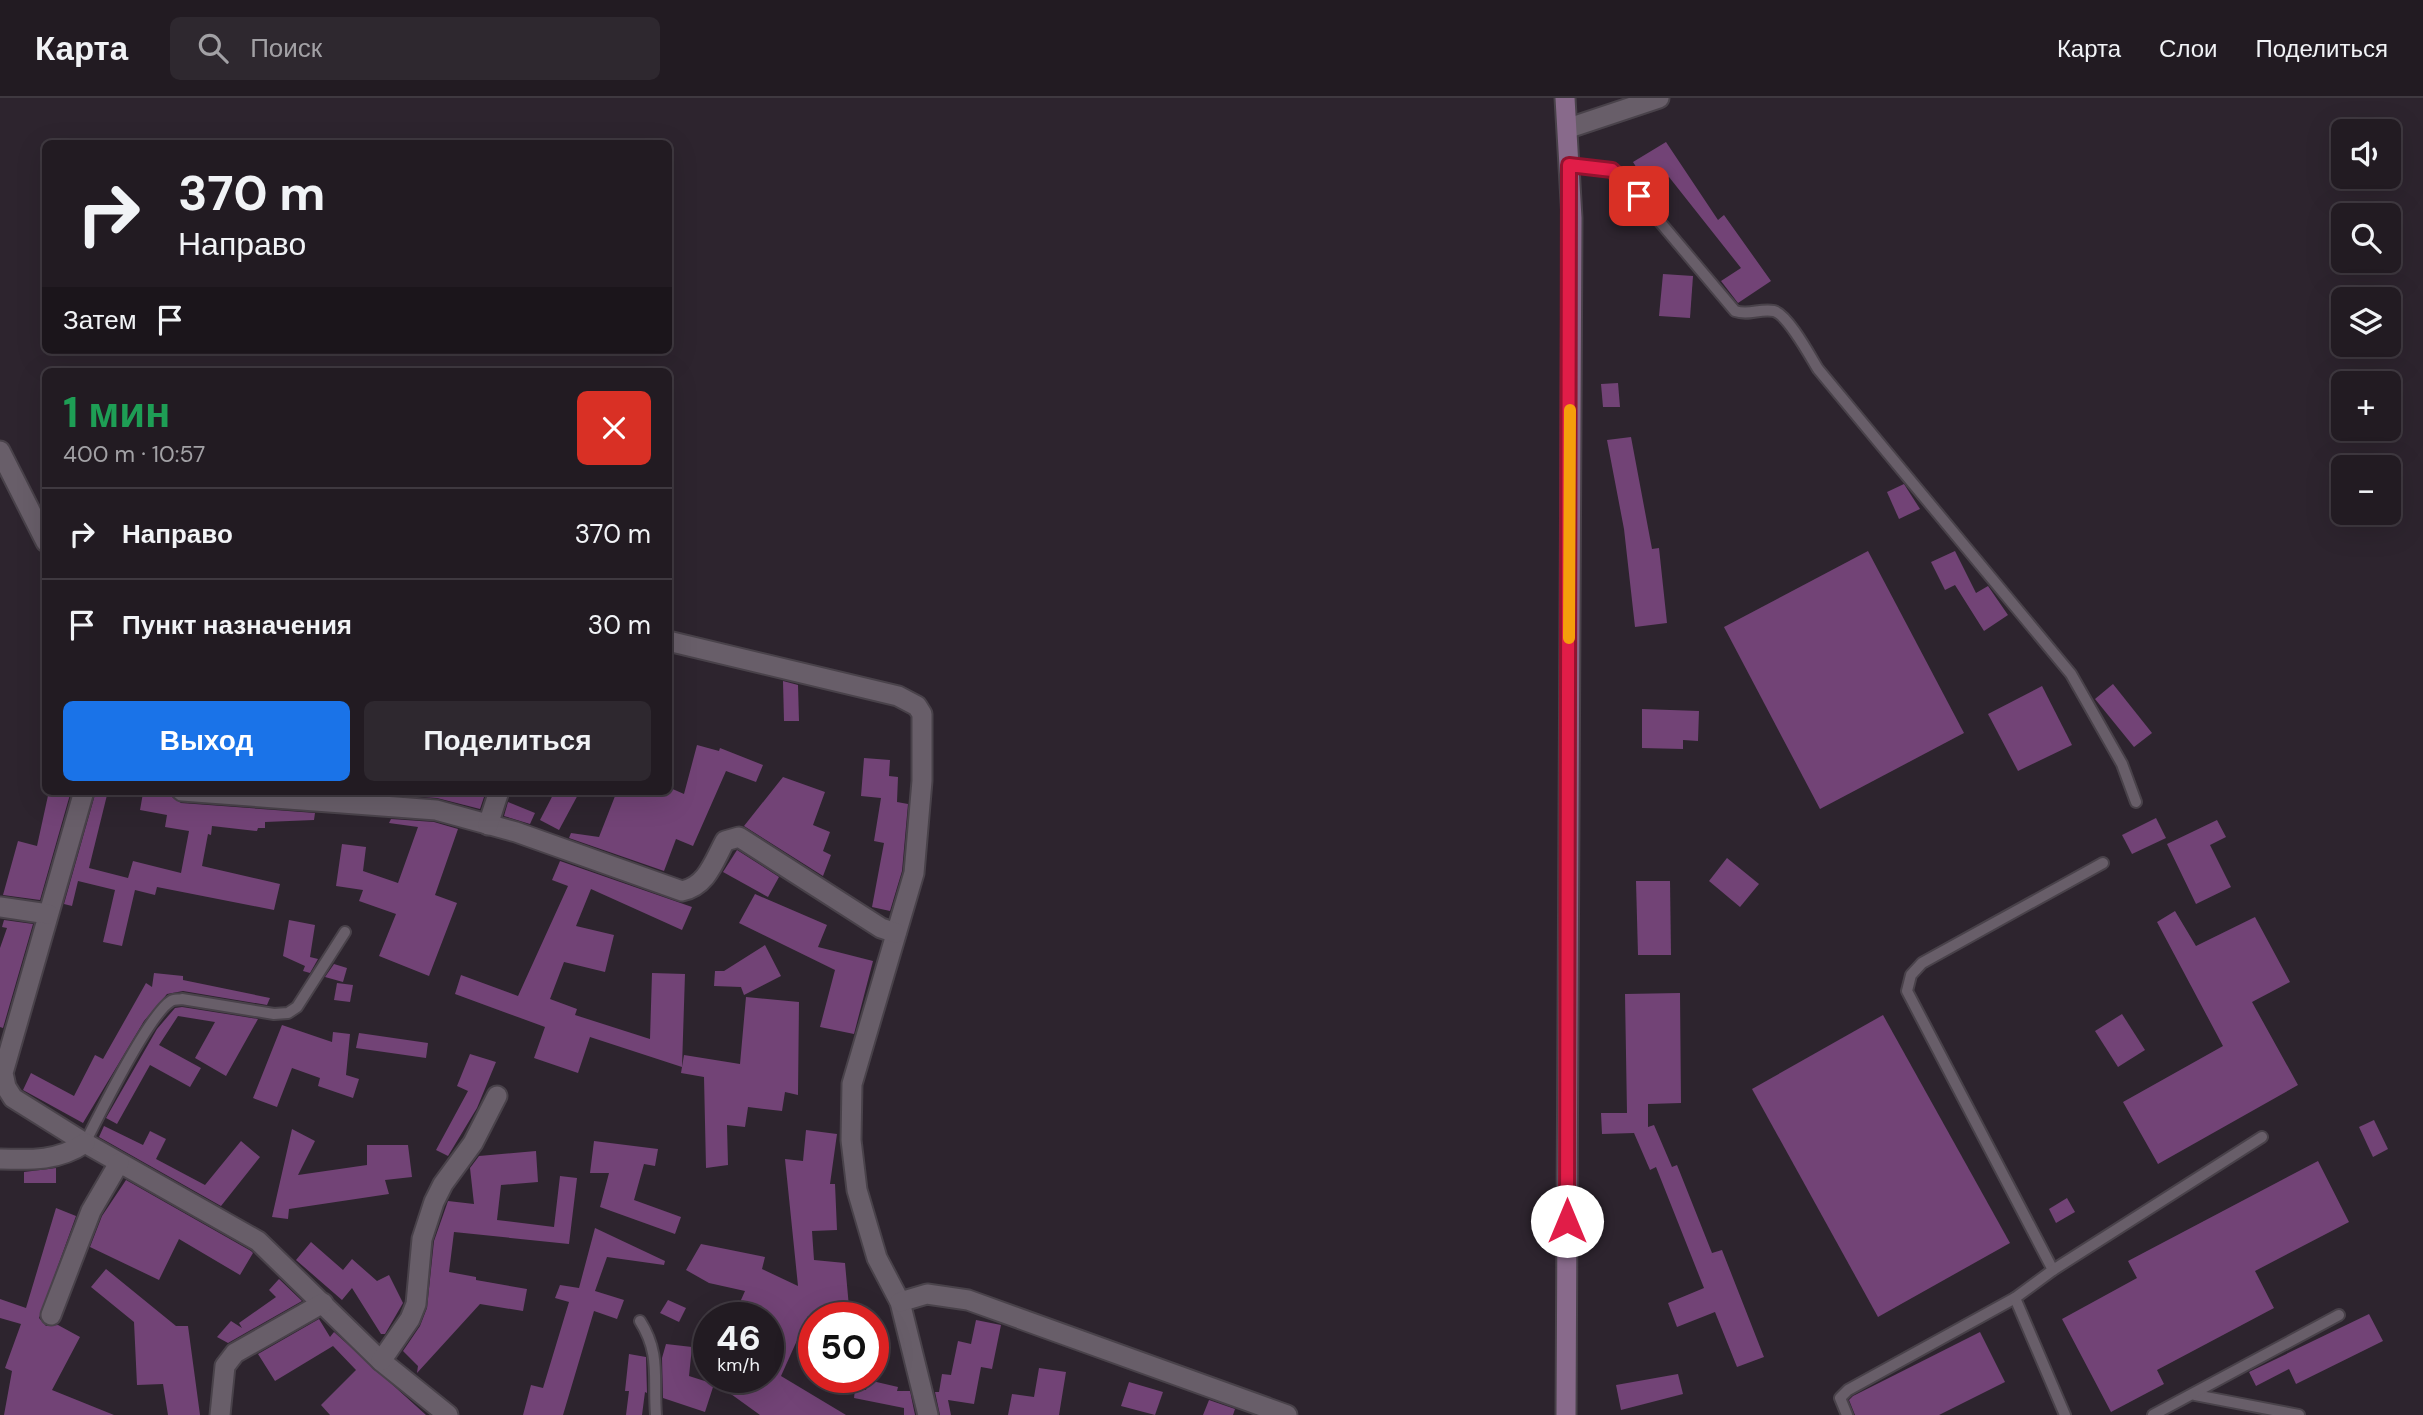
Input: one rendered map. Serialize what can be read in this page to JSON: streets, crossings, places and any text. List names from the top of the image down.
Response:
{
  "page": {
    "header": "Карта",
    "search": "Поиск",
    "nav": ["Карта", "Слои", "Поделиться"],
    "map_buttons": ["+", "−"],
    "turn": ["370 m", "Направо"],
    "then": "Затем",
    "heading": ["1 мин", "400 m · 10:57"],
    "list": [
      {
        "name": "Направо",
        "value": "370 m"
      },
      {
        "name": "Пункт назначения",
        "value": "30 m"
      }
    ],
    "buttons": ["Выход", "Поделиться"],
    "speed": "46 km/h",
    "limit": "50"
  }
}
